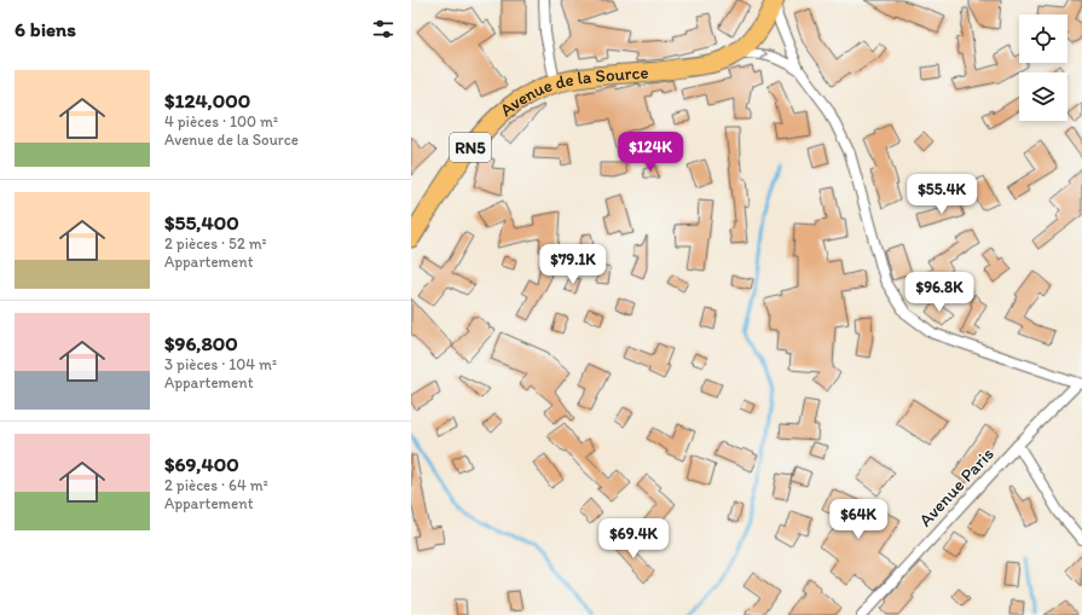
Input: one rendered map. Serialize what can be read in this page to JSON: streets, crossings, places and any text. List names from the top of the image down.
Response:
{
  "streets": {
    "highway": ["Avenue de la Source", "RN5"],
    "street": ["Avenue Paris"]
  },
  "page": {
    "heading": "6 biens",
    "list": [
      {
        "name": "$124,000",
        "note": "4 pièces · 100 m² · Avenue de la Source"
      },
      {
        "name": "$55,400",
        "note": "2 pièces · 52 m² · Appartement"
      },
      {
        "name": "$96,800",
        "note": "3 pièces · 104 m² · Appartement"
      },
      {
        "name": "$69,400",
        "note": "2 pièces · 64 m² · Appartement"
      }
    ],
    "price": [
      "$124K",
      "$55.4K",
      "$79.1K",
      "$96.8K",
      "$64K",
      "$69.4K"
    ]
  }
}
